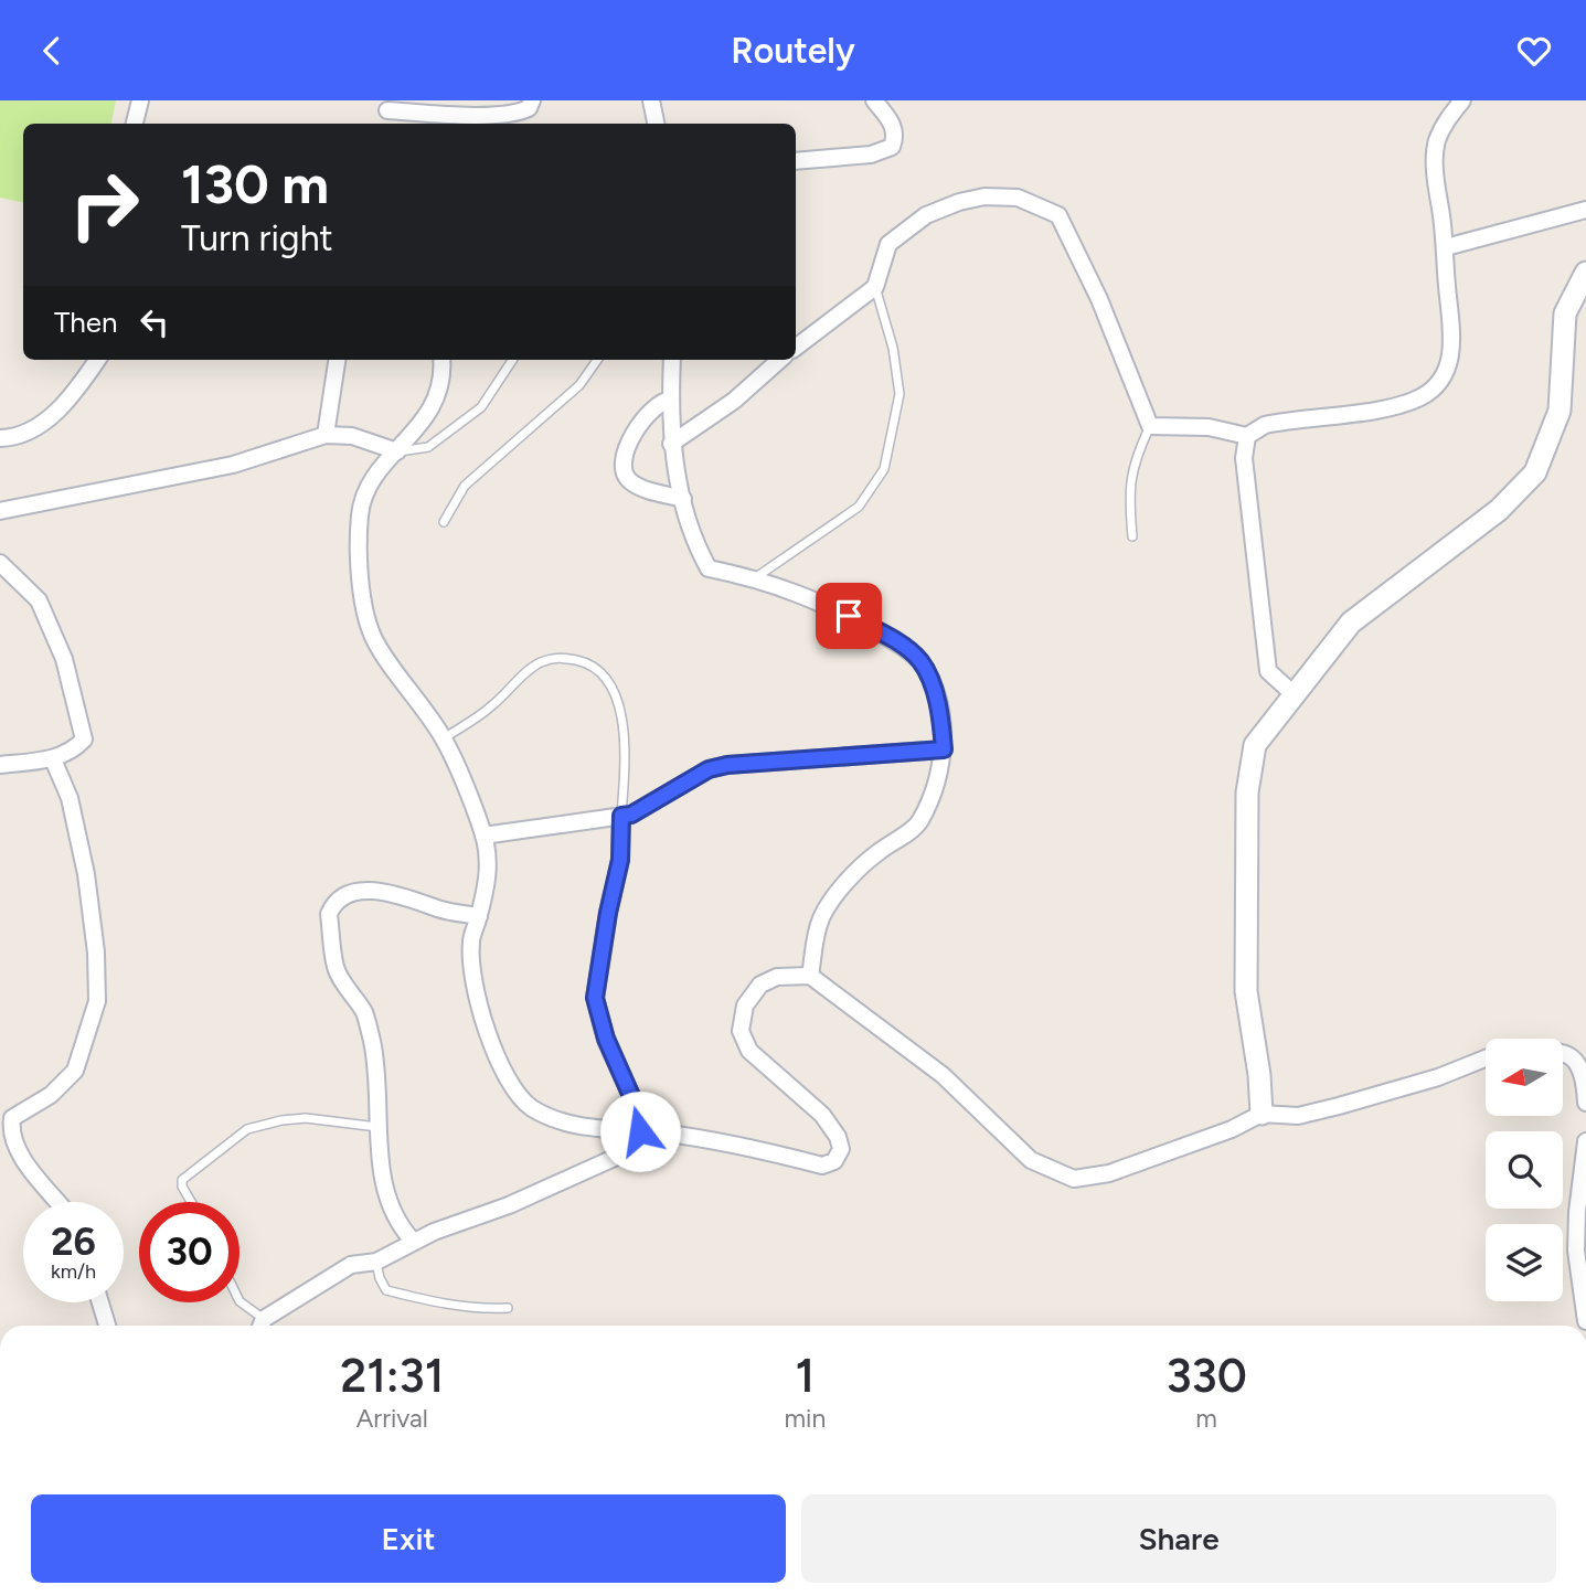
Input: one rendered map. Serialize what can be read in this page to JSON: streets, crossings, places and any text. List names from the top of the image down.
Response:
{
  "north": "left",
  "page": {
    "header": "Routely",
    "turn": ["130 m", "Turn right"],
    "then": "Then",
    "speed": "26 km/h",
    "limit": "30",
    "eta": [
      "21:31",
      "Arrival",
      "1",
      "min",
      "330",
      "m"
    ],
    "buttons": ["Exit", "Share"]
  }
}
